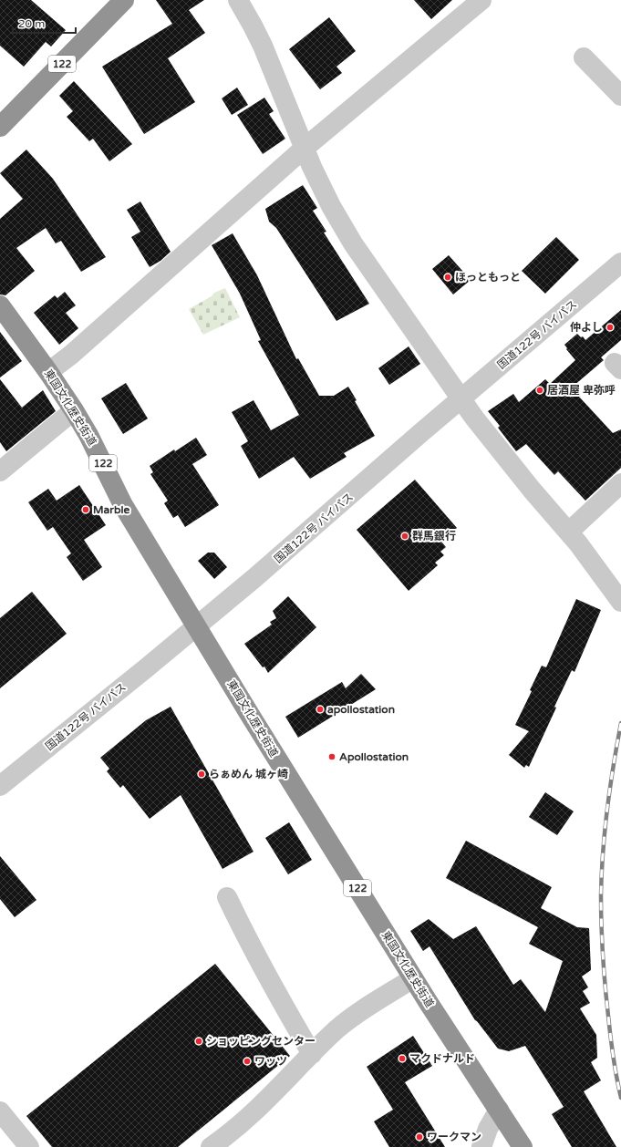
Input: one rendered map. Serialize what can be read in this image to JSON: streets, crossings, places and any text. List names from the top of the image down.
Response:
{
  "streets": {
    "highway": ["122", "東国文化歴史街道"],
    "street": ["国道122号 バイパス"]
  },
  "crossings": [
    ["国道122号 バイパス", "東国文化歴史街道"]
  ],
  "places": [
    "ほっともっと",
    "仲よし",
    "居酒屋 卑弥呼",
    "Marble",
    "群馬銀行",
    "apollostation",
    "Apollostation",
    "らぁめん 城ヶ崎",
    "ショッピングセンター",
    "マクドナルド",
    "ワッツ",
    "ワークマン"
  ],
  "scale_bar": "20 m"
}
